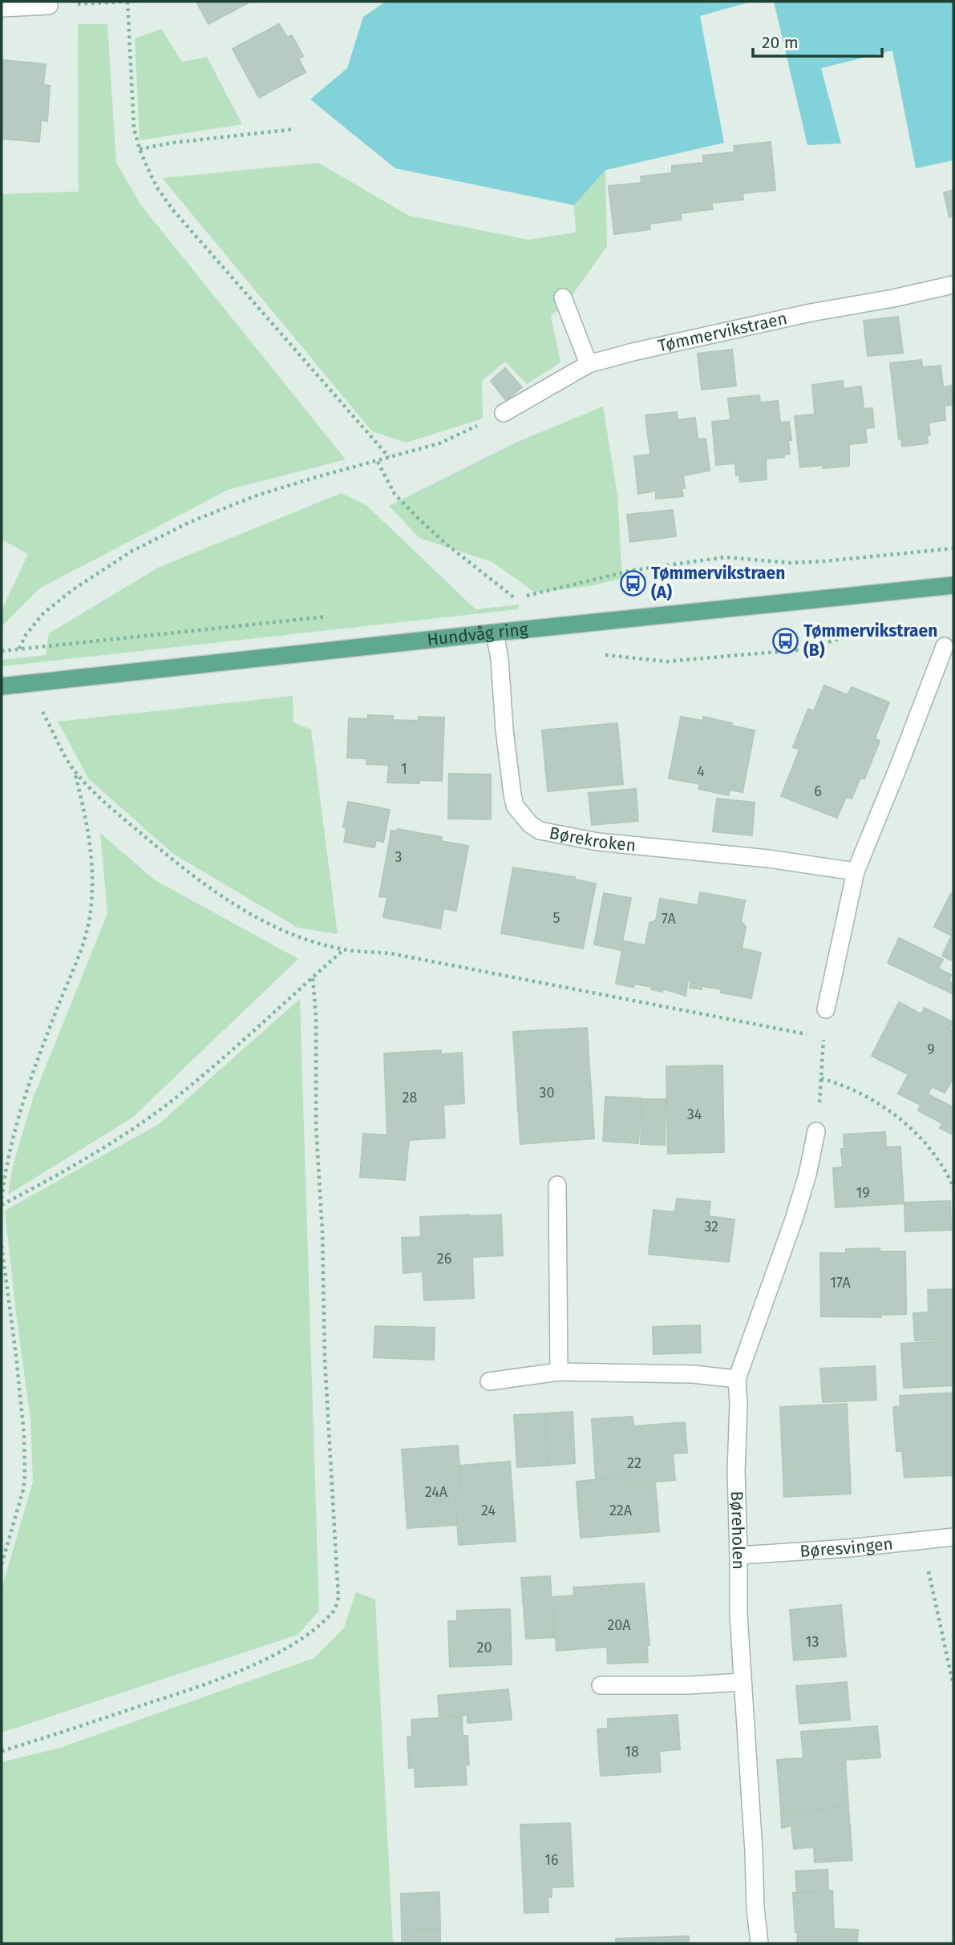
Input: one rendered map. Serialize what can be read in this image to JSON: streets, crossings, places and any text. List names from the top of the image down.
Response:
{
  "streets": {
    "main road": ["Hundvåg ring"],
    "street": [
      "Tømmervikstraen",
      "Børekroken",
      "Børeholen",
      "Børesvingen"
    ]
  },
  "crossings": [
    ["Hundvåg ring", "Børekroken"],
    ["Børeholen", "Børesvingen"]
  ],
  "places": {
    "bus stop": ["Tømmervikstraen (A)", "Tømmervikstraen (B)"]
  },
  "house_numbers": [
    "1",
    "4",
    "6",
    "3",
    "5",
    "7A",
    "9",
    "30",
    "28",
    "34",
    "19",
    "32",
    "26",
    "17A",
    "22",
    "24A",
    "24",
    "22A",
    "20A",
    "13",
    "20",
    "18",
    "16"
  ],
  "scale_bar": "20 m"
}
